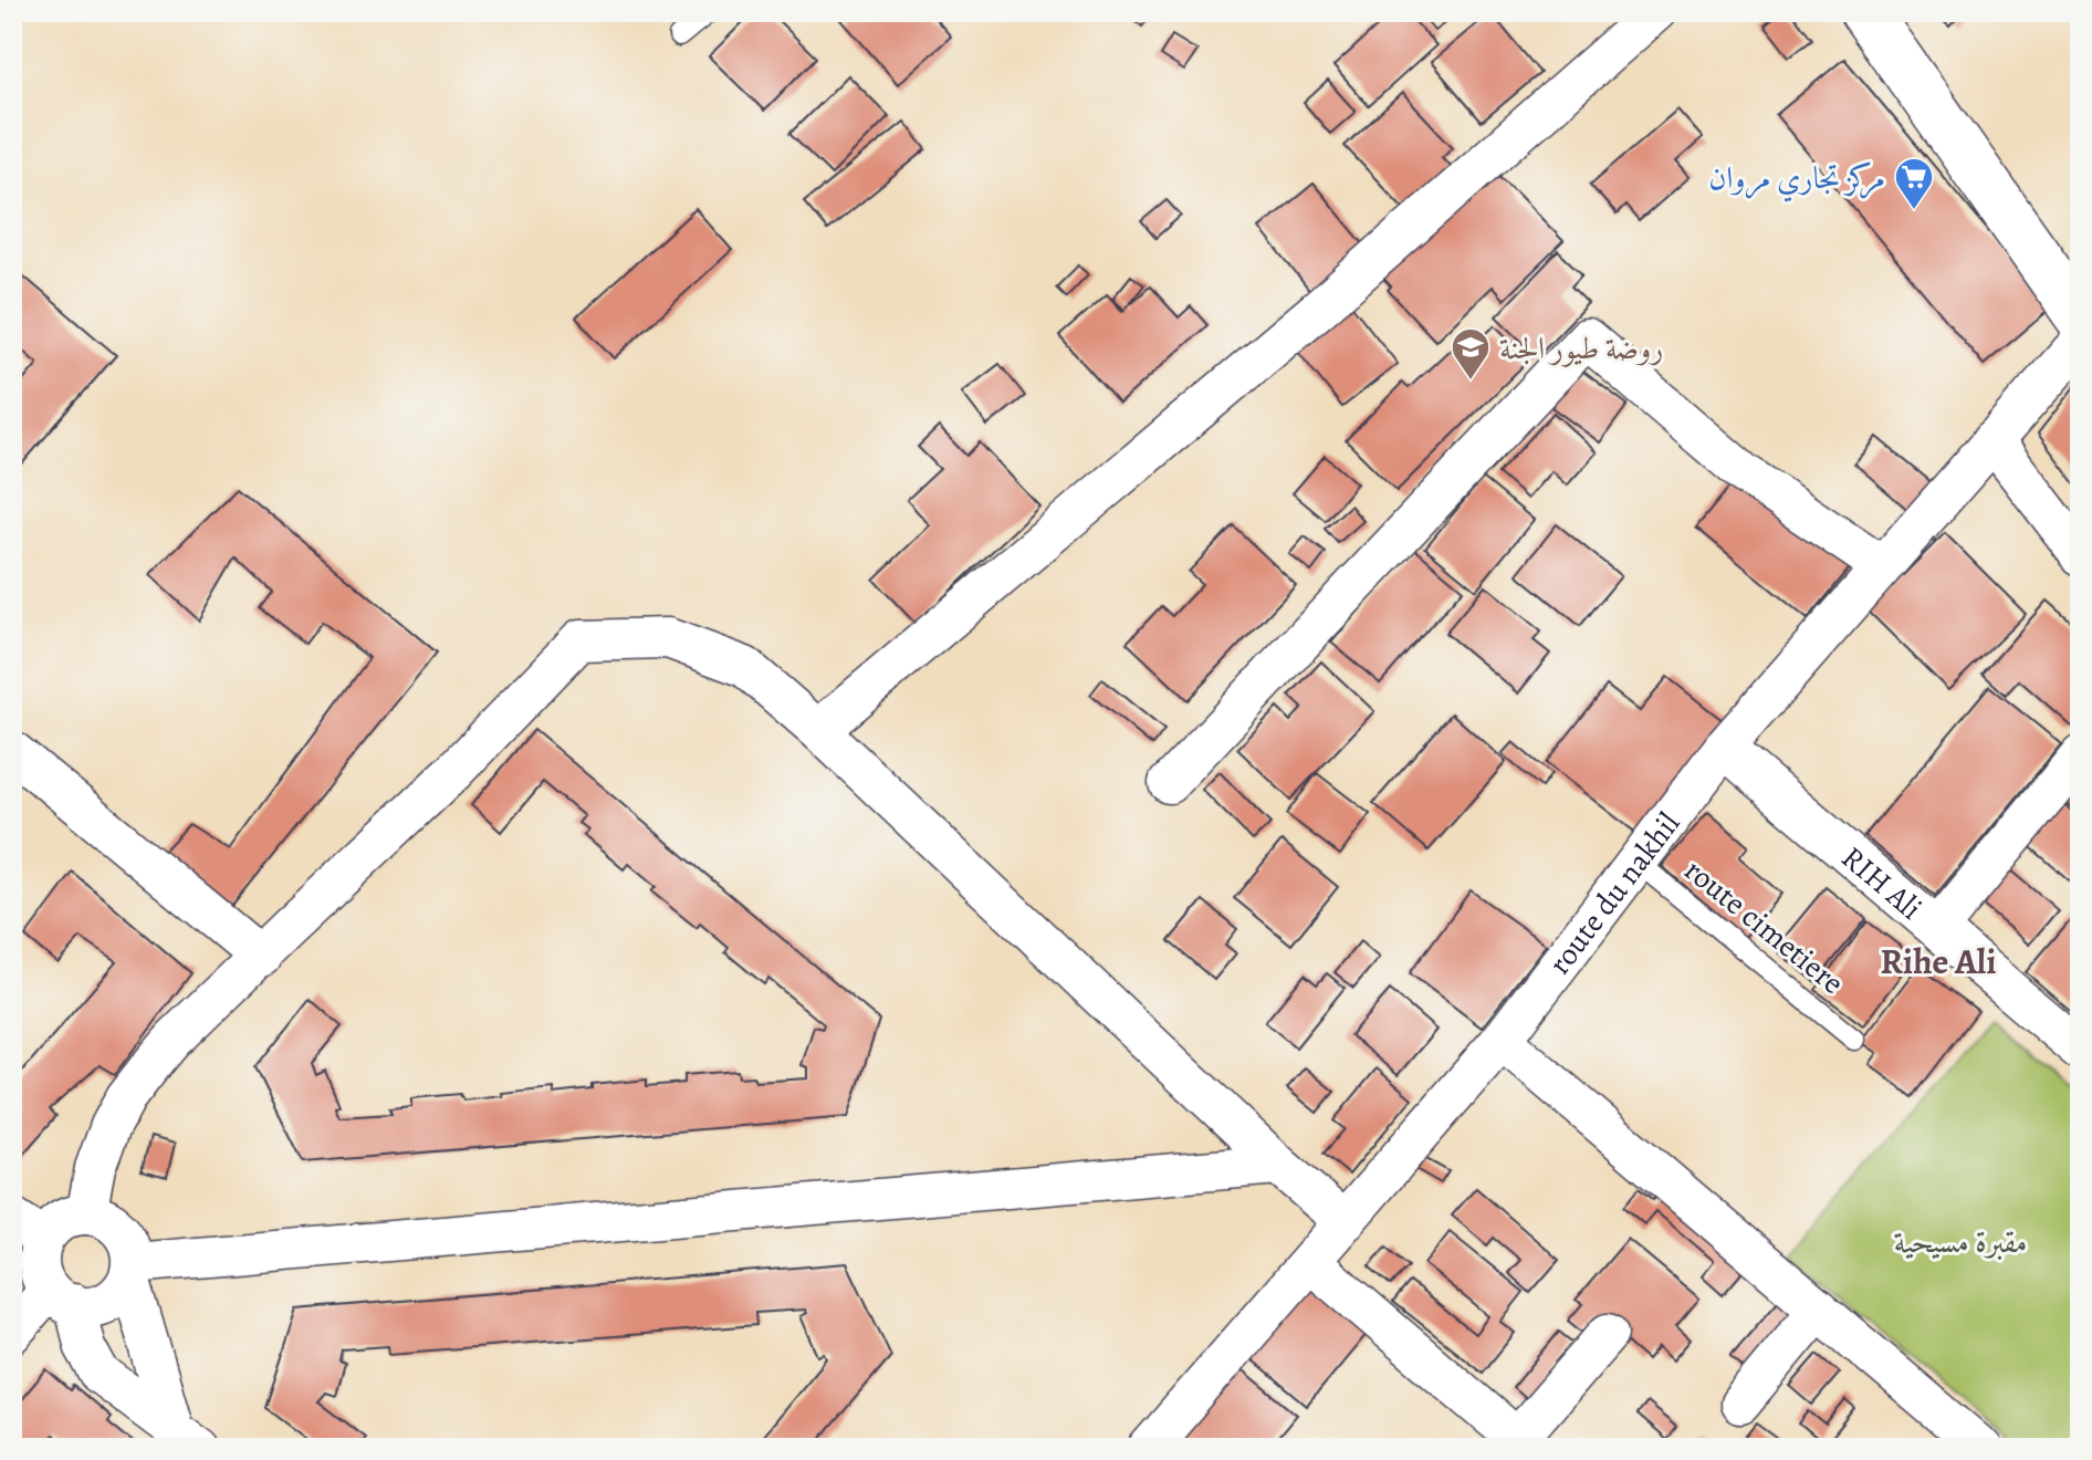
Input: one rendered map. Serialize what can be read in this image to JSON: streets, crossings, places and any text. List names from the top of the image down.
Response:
{
  "streets": {
    "street": ["RIH Ali", "route du nakhil"],
    "lane": ["route cimetiere"]
  },
  "crossings": [
    ["RIH Ali", "route du nakhil"],
    ["route du nakhil", "route cimetiere"]
  ],
  "districts": ["Rihe Ali"],
  "parks": ["مقبرة مسيحية"],
  "places": {
    "supermarket": ["مركز تجاري مروان"],
    "school or university": ["روضة طيور الجنة"]
  }
}
